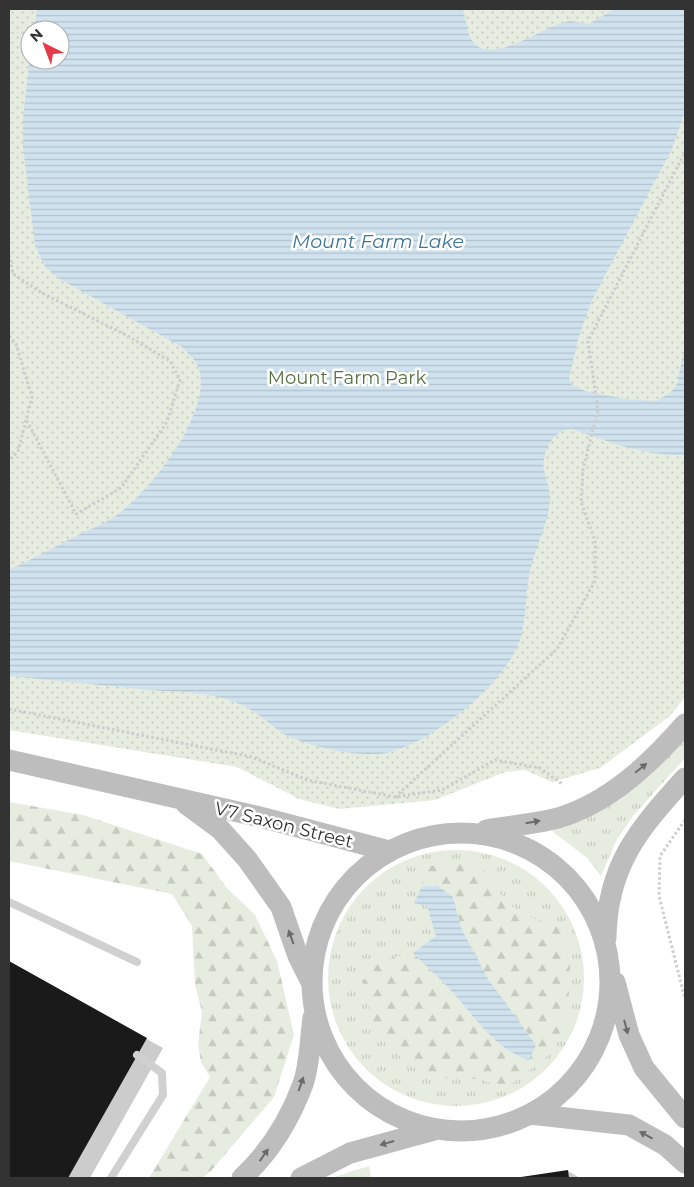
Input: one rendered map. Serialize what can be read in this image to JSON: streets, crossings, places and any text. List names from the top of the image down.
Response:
{
  "streets": {
    "main road": ["V7 Saxon Street"]
  },
  "one_way": ["V7 Saxon Street"],
  "water": ["Mount Farm Lake"],
  "parks": ["Mount Farm Park"],
  "north": "top left"
}
